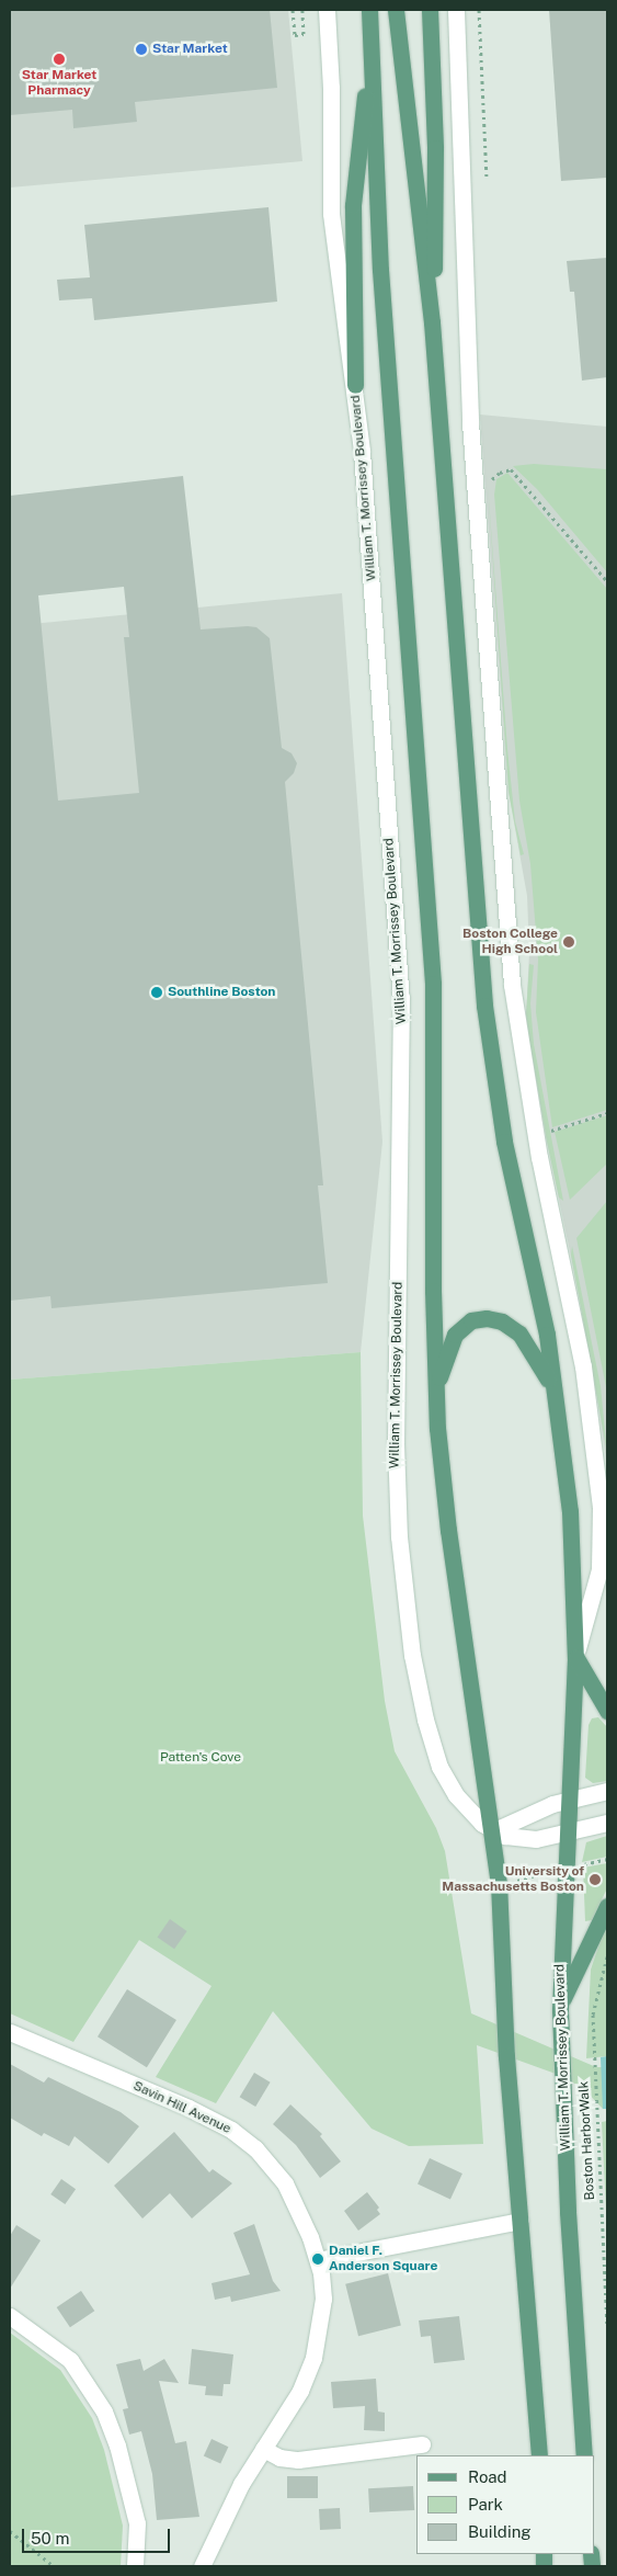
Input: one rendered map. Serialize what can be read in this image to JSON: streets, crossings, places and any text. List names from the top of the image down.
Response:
{
  "streets": {
    "main road": ["William T. Morrissey Boulevard"],
    "street": ["Savin Hill Avenue"],
    "path": ["Boston HarborWalk"]
  },
  "parks": ["Patten's Cove"],
  "places": [
    "Star Market",
    "Star Market Pharmacy",
    "Boston College High School",
    "Southline Boston",
    "University of Massachusetts Boston",
    "Daniel F. Anderson Square"
  ],
  "legend": ["Road", "Park", "Building"],
  "scale_bar": "50 m"
}
